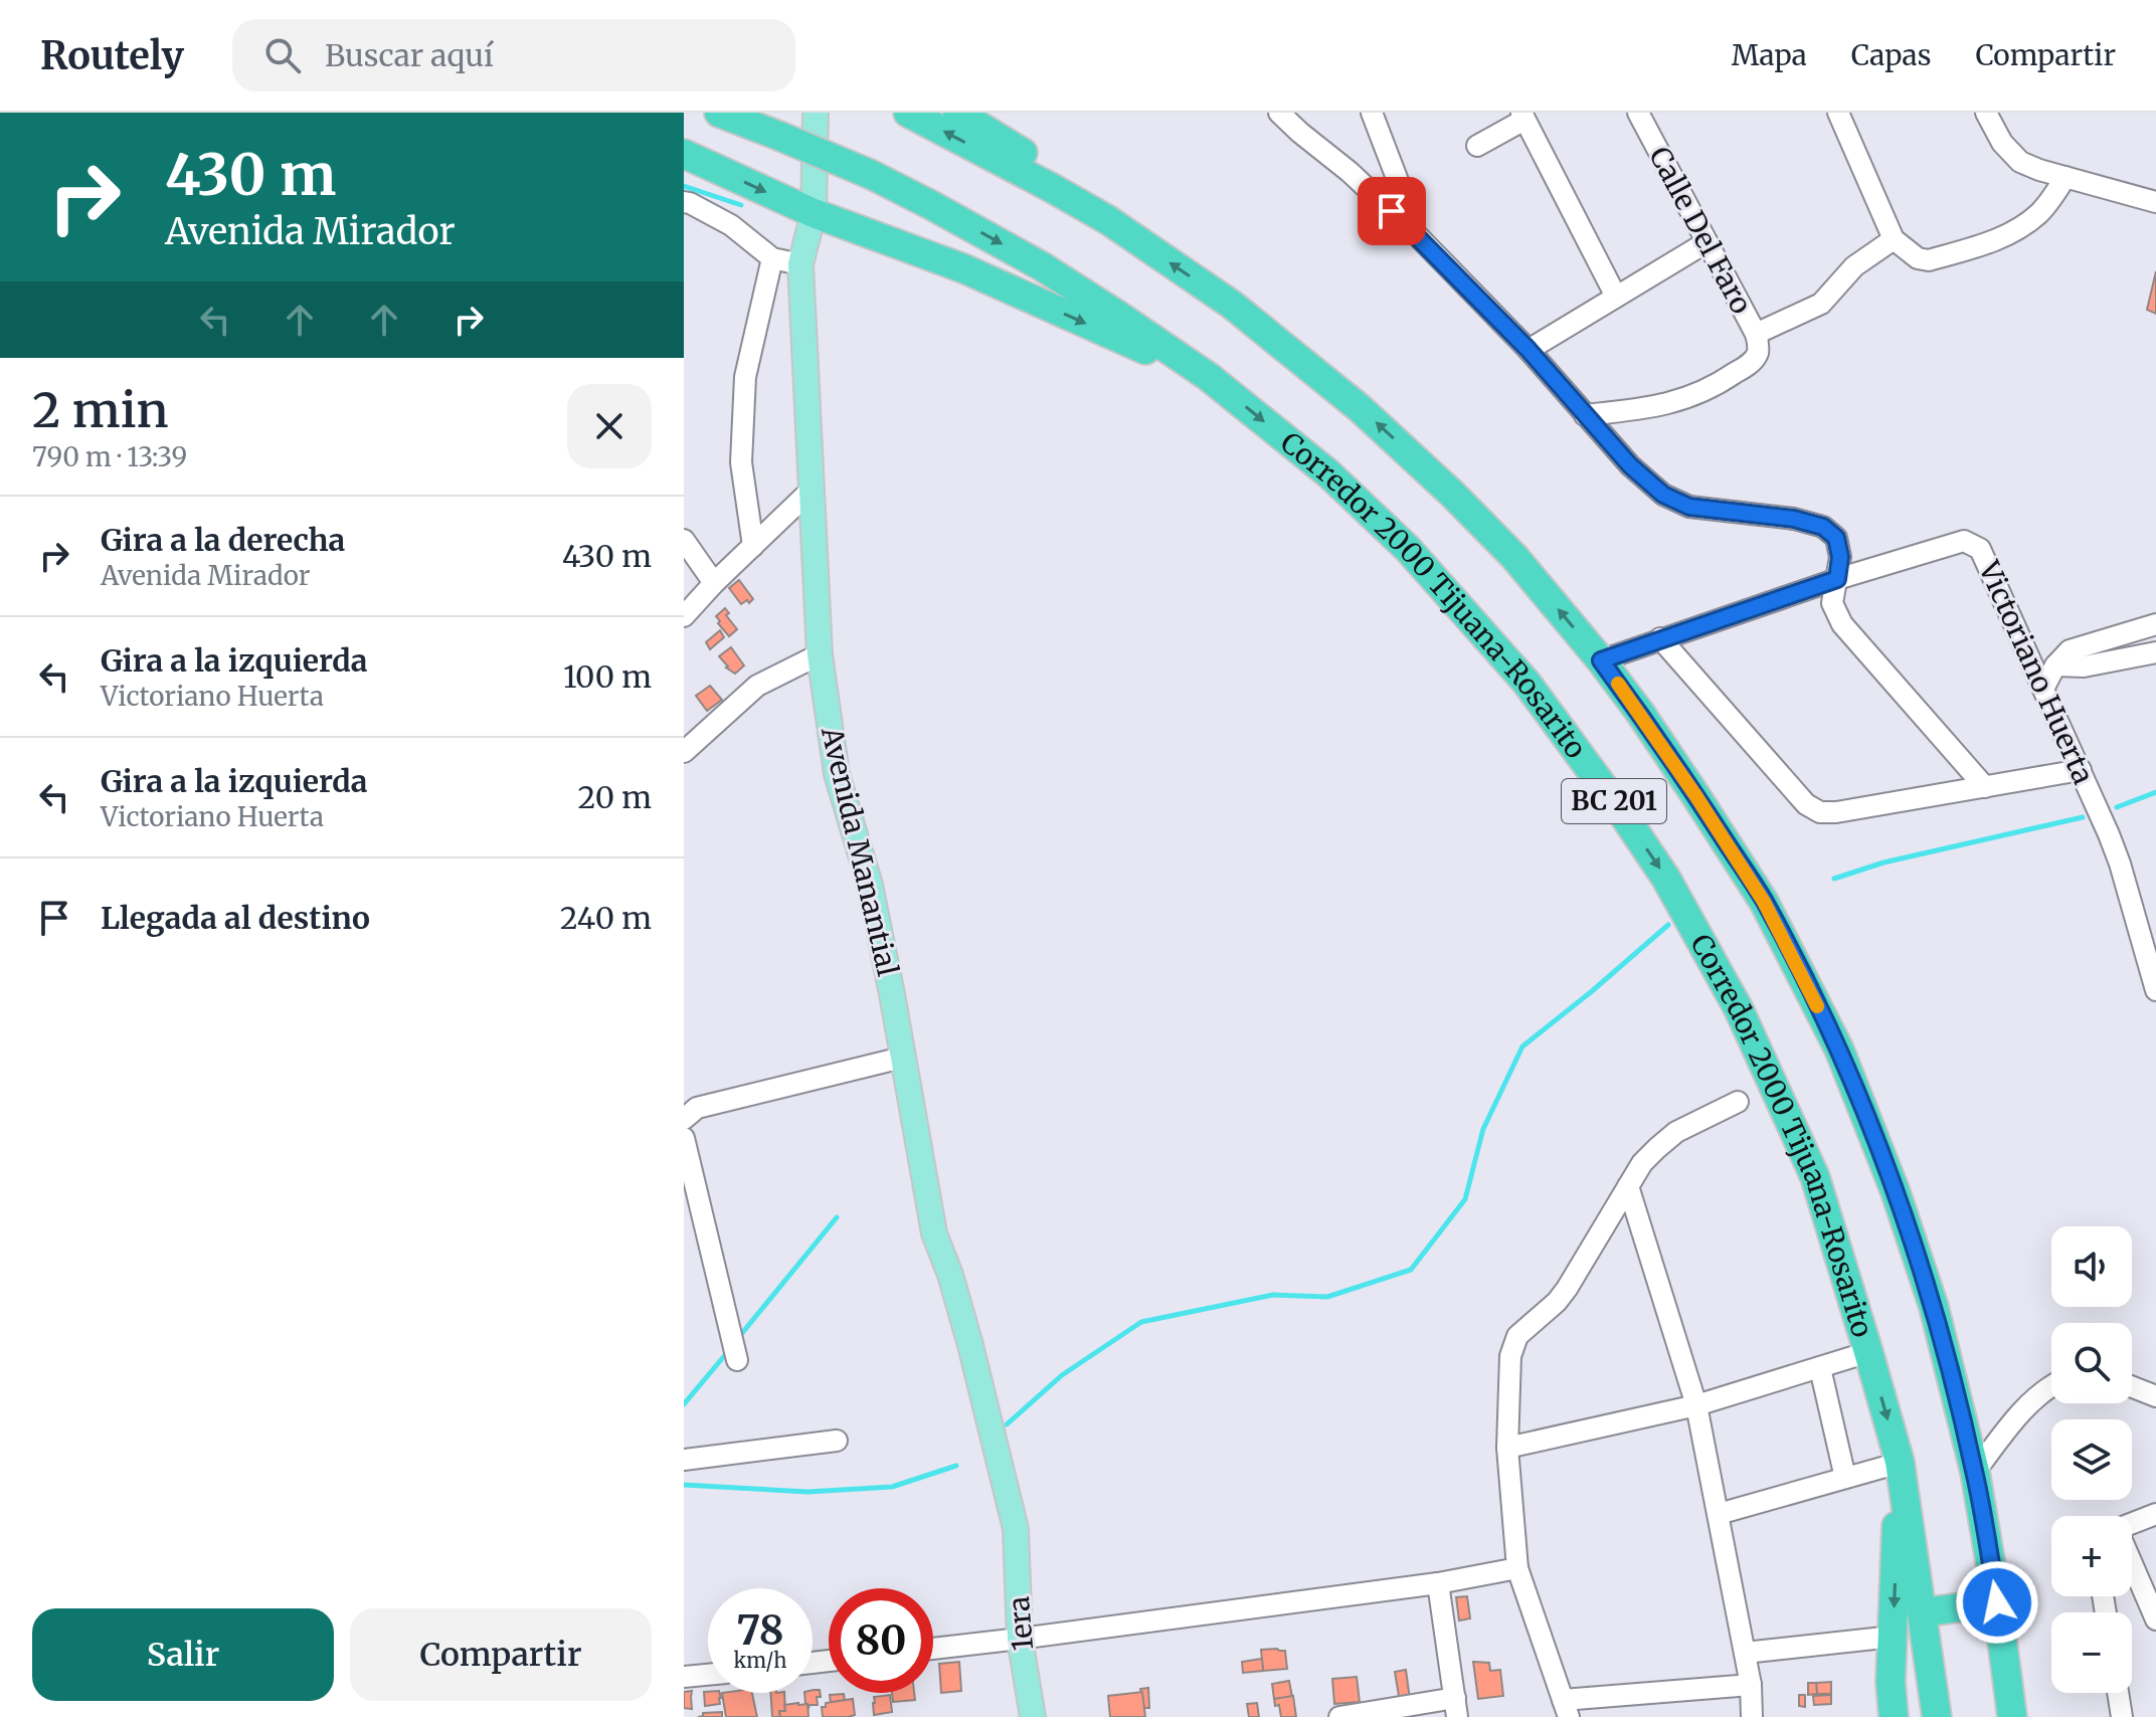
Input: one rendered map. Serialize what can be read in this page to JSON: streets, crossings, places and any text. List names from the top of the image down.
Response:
{
  "streets": {
    "highway": ["Corredor 2000 Tijuana-Rosarito", "BC 201"],
    "main road": ["Avenida Manantial", "1era"],
    "street": ["Calle Del Faro", "Victoriano Huerta"]
  },
  "crossings": [
    ["Avenida Manantial", "1era"]
  ],
  "page": {
    "header": "Routely",
    "search": "Buscar aquí",
    "nav": ["Mapa", "Capas", "Compartir"],
    "turn": ["430 m", "Avenida Mirador"],
    "heading": ["2 min", "790 m · 13:39"],
    "list": [
      {
        "name": "Gira a la derecha",
        "note": "Avenida Mirador",
        "value": "430 m"
      },
      {
        "name": "Gira a la izquierda",
        "note": "Victoriano Huerta",
        "value": "100 m"
      },
      {
        "name": "Gira a la izquierda",
        "note": "Victoriano Huerta",
        "value": "20 m"
      },
      {
        "name": "Llegada al destino",
        "value": "240 m"
      }
    ],
    "map_buttons": ["+", "−"],
    "speed": "78 km/h",
    "limit": "80",
    "buttons": ["Salir", "Compartir"]
  }
}
